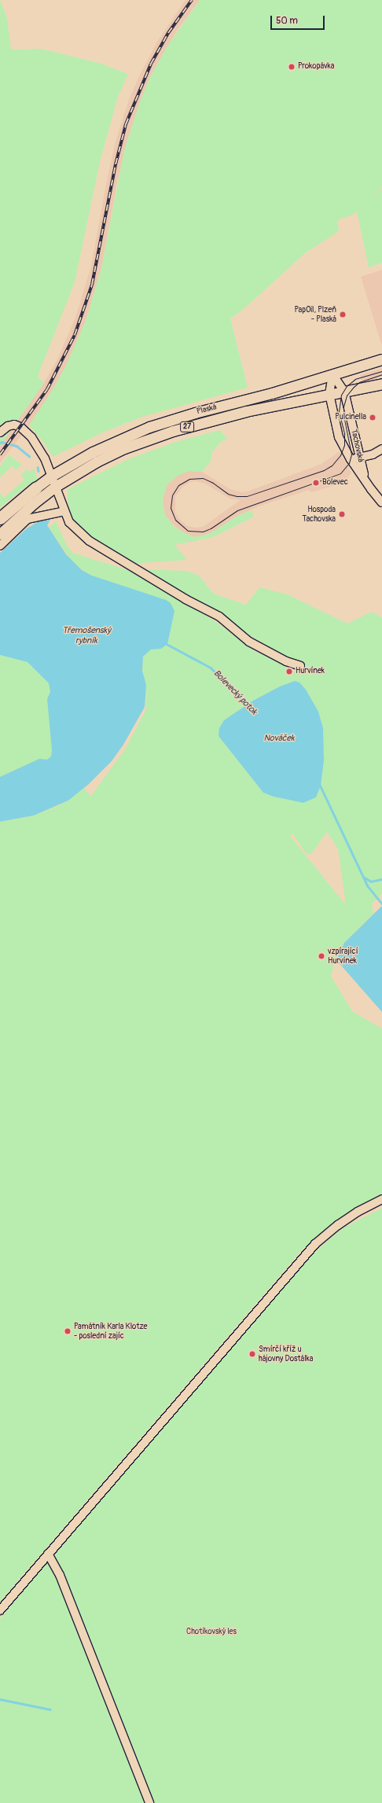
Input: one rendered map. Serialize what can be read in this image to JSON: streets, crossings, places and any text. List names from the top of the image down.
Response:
{
  "streets": {
    "highway": ["Plaská", "27"],
    "street": ["Tachovská"]
  },
  "crossings": [
    ["Plaská", "Tachovská"]
  ],
  "water": ["Třemošenský rybník", "Bolevecký potok", "Nováček"],
  "parks": ["Chotíkovský les"],
  "places": [
    "Prokopávka",
    "PapOil, Plzeň - Plaská",
    "Pulcinella",
    "Bolevec",
    "Hospoda Tachovska",
    "Hurvínek",
    "vzpírající Hurvínek",
    "Památník Karla Klotze - poslední zajíc",
    "Smírčí kříž u hájovny Dostálka"
  ],
  "scale_bar": "50 m"
}
